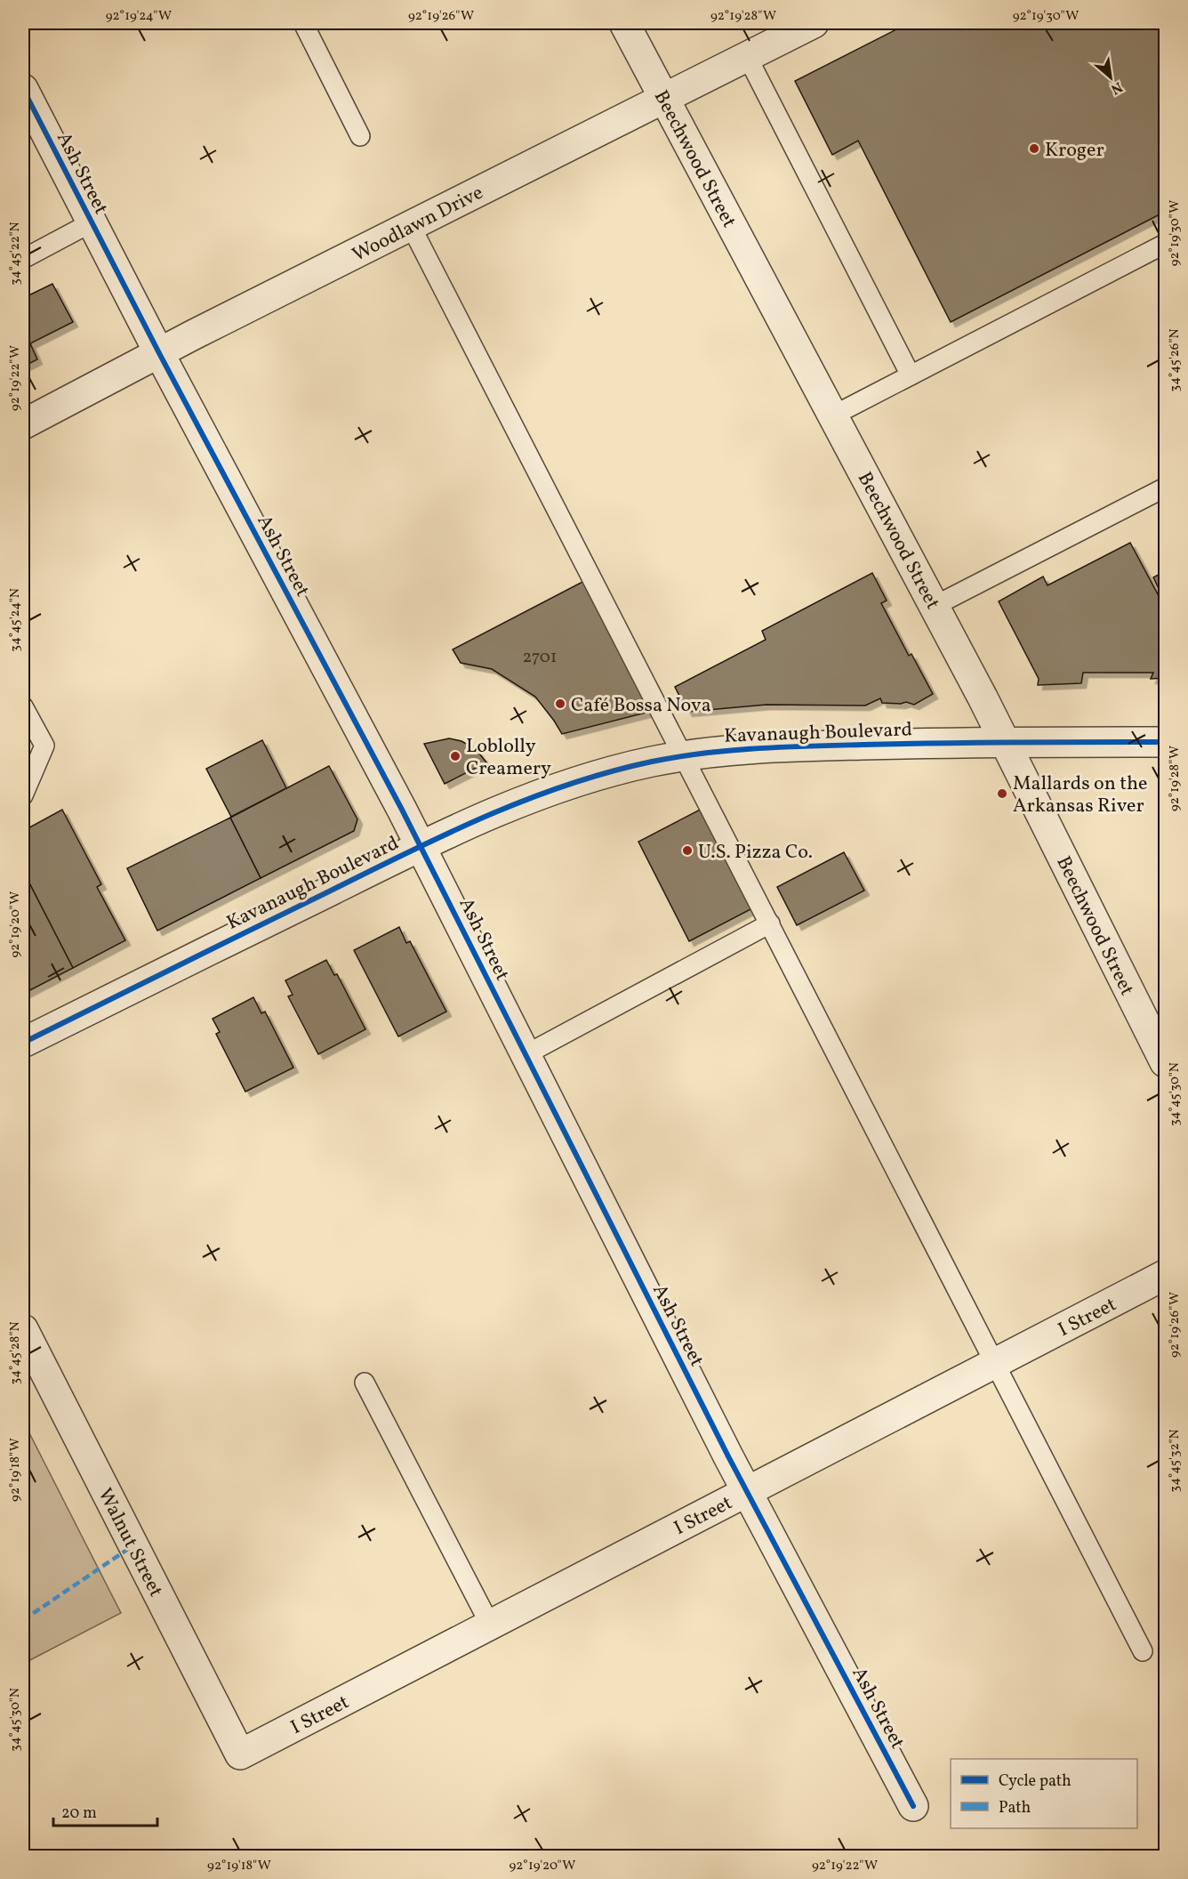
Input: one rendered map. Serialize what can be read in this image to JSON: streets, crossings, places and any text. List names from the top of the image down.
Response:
{
  "streets": {
    "street": [
      "Beechwood Street",
      "Ash Street",
      "Woodlawn Drive",
      "Kavanaugh Boulevard",
      "I Street",
      "Walnut Street"
    ]
  },
  "crossings": [
    ["Beechwood Street", "Woodlawn Drive"],
    ["Beechwood Street", "Kavanaugh Boulevard"],
    ["Ash Street", "Woodlawn Drive"],
    ["Ash Street", "Kavanaugh Boulevard"],
    ["Ash Street", "I Street"],
    ["I Street", "Walnut Street"]
  ],
  "places": [
    "Kroger",
    "Café Bossa Nova",
    "Loblolly Creamery",
    "Mallards on the Arkansas River",
    "U.S. Pizza Co."
  ],
  "house_numbers": ["2701"],
  "legend": ["Cycle path", "Path"],
  "scale_bar": "20 m",
  "north": "bottom right",
  "coordinates": [
    "92°19'24\"W",
    "92°19'26\"W",
    "92°19'28\"W",
    "92°19'30\"W",
    "34°45'22\"N",
    "34°45'26\"N",
    "92°19'22\"W",
    "34°45'24\"N",
    "92°19'20\"W",
    "34°45'30\"N",
    "34°45'28\"N",
    "34°45'32\"N",
    "92°19'18\"W"
  ]
}
